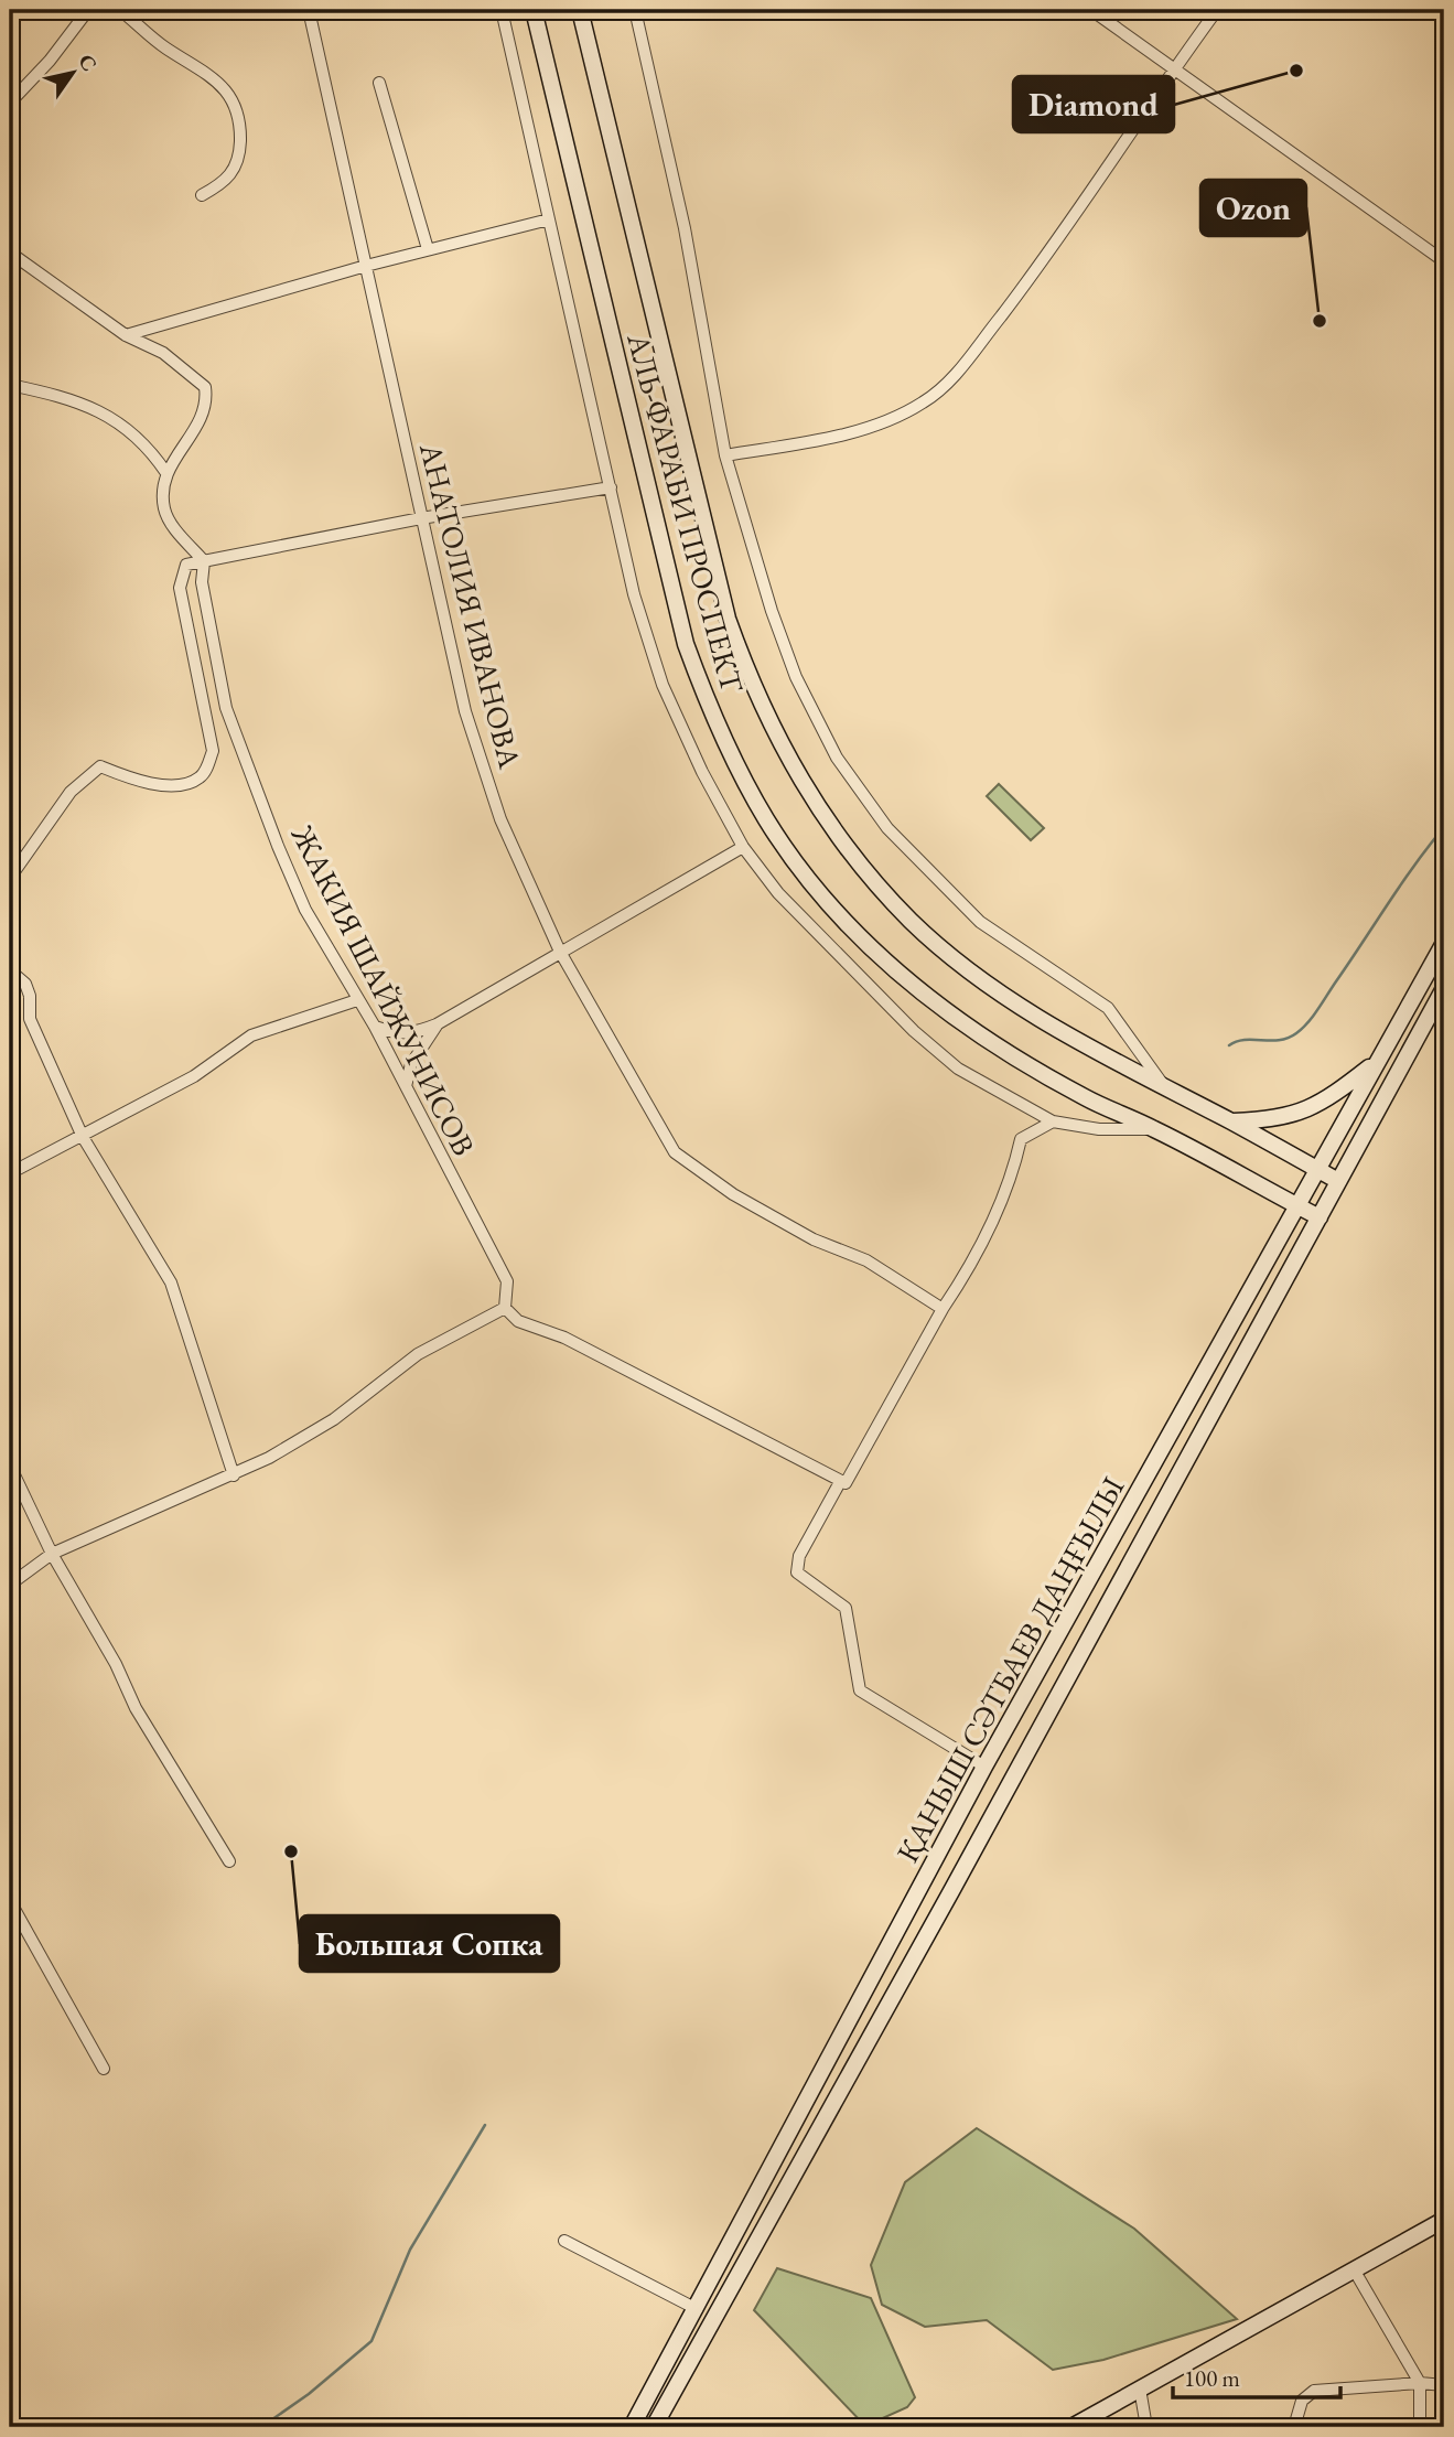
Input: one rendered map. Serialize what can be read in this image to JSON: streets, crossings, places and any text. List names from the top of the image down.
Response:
{
  "streets": {
    "main road": ["АЛЬ-ФАРАБИ ПРОСПЕКТ", "ҚАНЫШ СӘТБАЕВ ДАҢҒЫЛЫ"],
    "street": ["АНАТОЛИЯ ИВАНОВА", "ЖАКИЯ ШАЙЖУНИСОВ"]
  },
  "crossings": [
    ["АЛЬ-ФАРАБИ ПРОСПЕКТ", "ҚАНЫШ СӘТБАЕВ ДАҢҒЫЛЫ"]
  ],
  "places": ["Diamond", "Ozon", "Большая Сопка"],
  "scale_bar": "100 m",
  "north": "top right"
}
